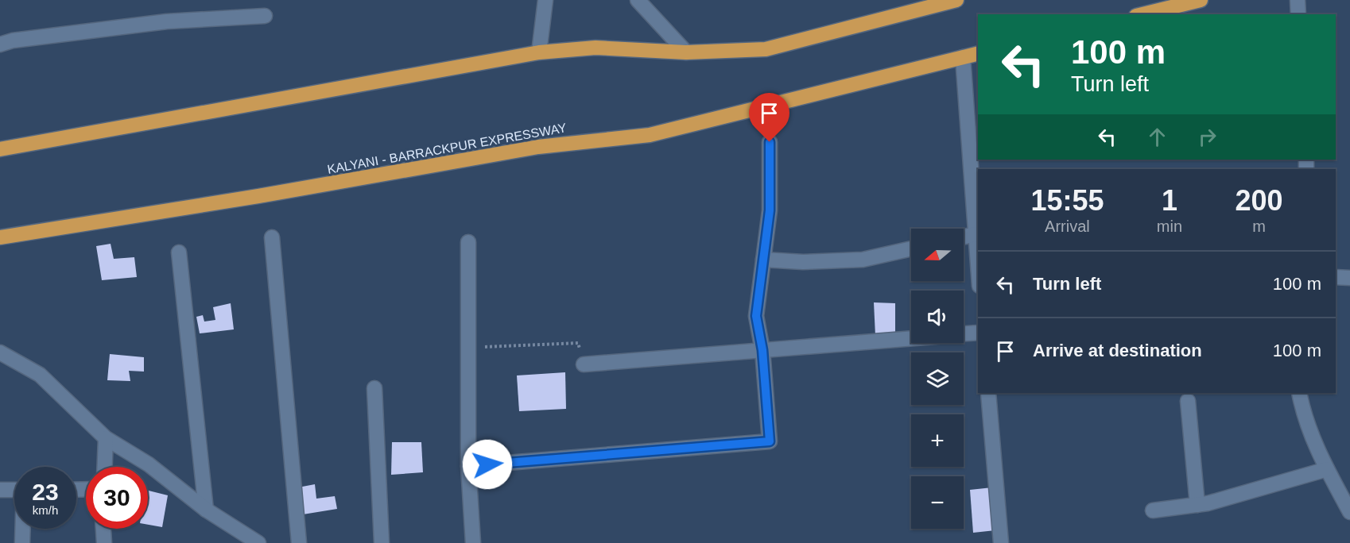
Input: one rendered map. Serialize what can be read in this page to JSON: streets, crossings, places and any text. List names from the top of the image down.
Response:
{
  "streets": {
    "highway": ["KALYANI - BARRACKPUR EXPRESSWAY"]
  },
  "north": "left",
  "page": {
    "turn": ["100 m", "Turn left"],
    "eta": [
      "15:55",
      "Arrival",
      "1",
      "min",
      "200",
      "m"
    ],
    "map_buttons": ["+", "−"],
    "list": [
      {
        "name": "Turn left",
        "value": "100 m"
      },
      {
        "name": "Arrive at destination",
        "value": "100 m"
      }
    ],
    "speed": "23 km/h",
    "limit": "30"
  }
}
